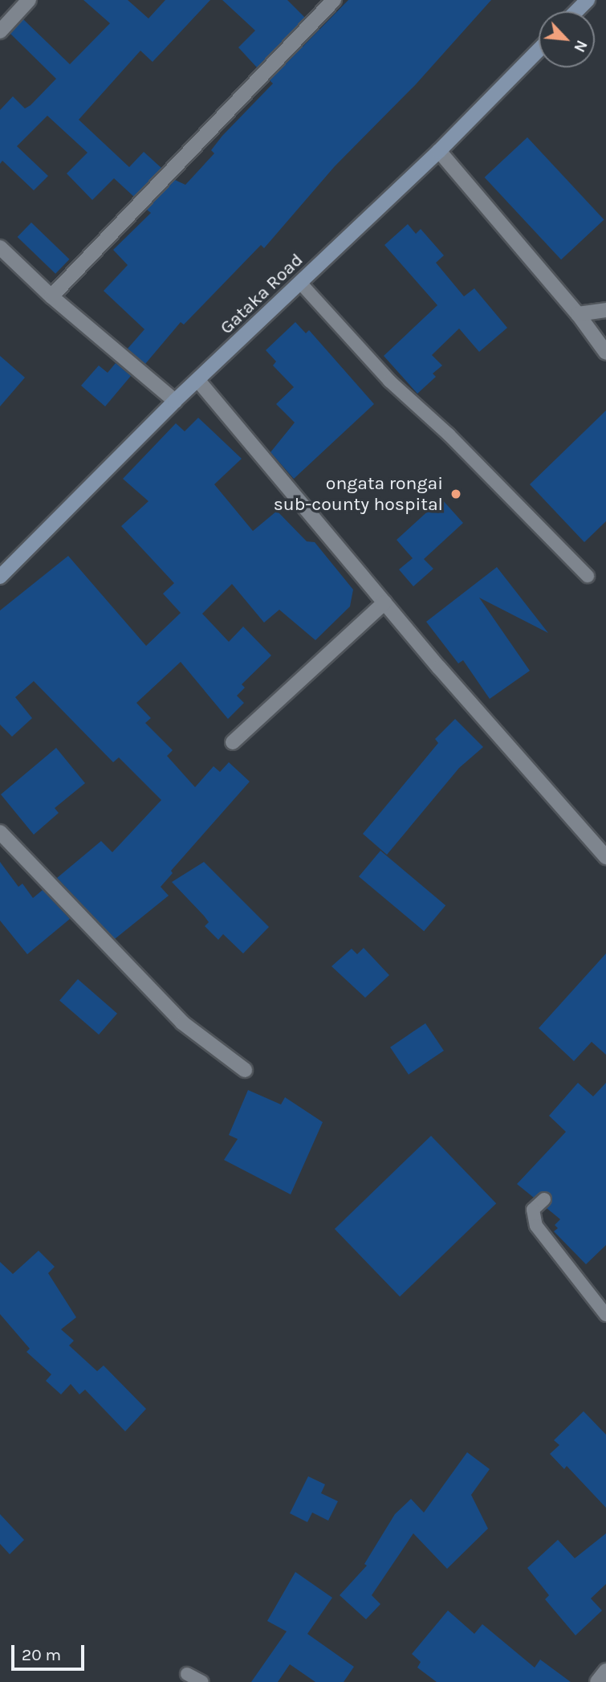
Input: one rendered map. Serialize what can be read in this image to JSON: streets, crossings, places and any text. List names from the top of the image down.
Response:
{
  "streets": {
    "street": ["Gataka Road"]
  },
  "places": ["ongata rongai sub-county hospital"],
  "scale_bar": "20 m",
  "north": "bottom right"
}
